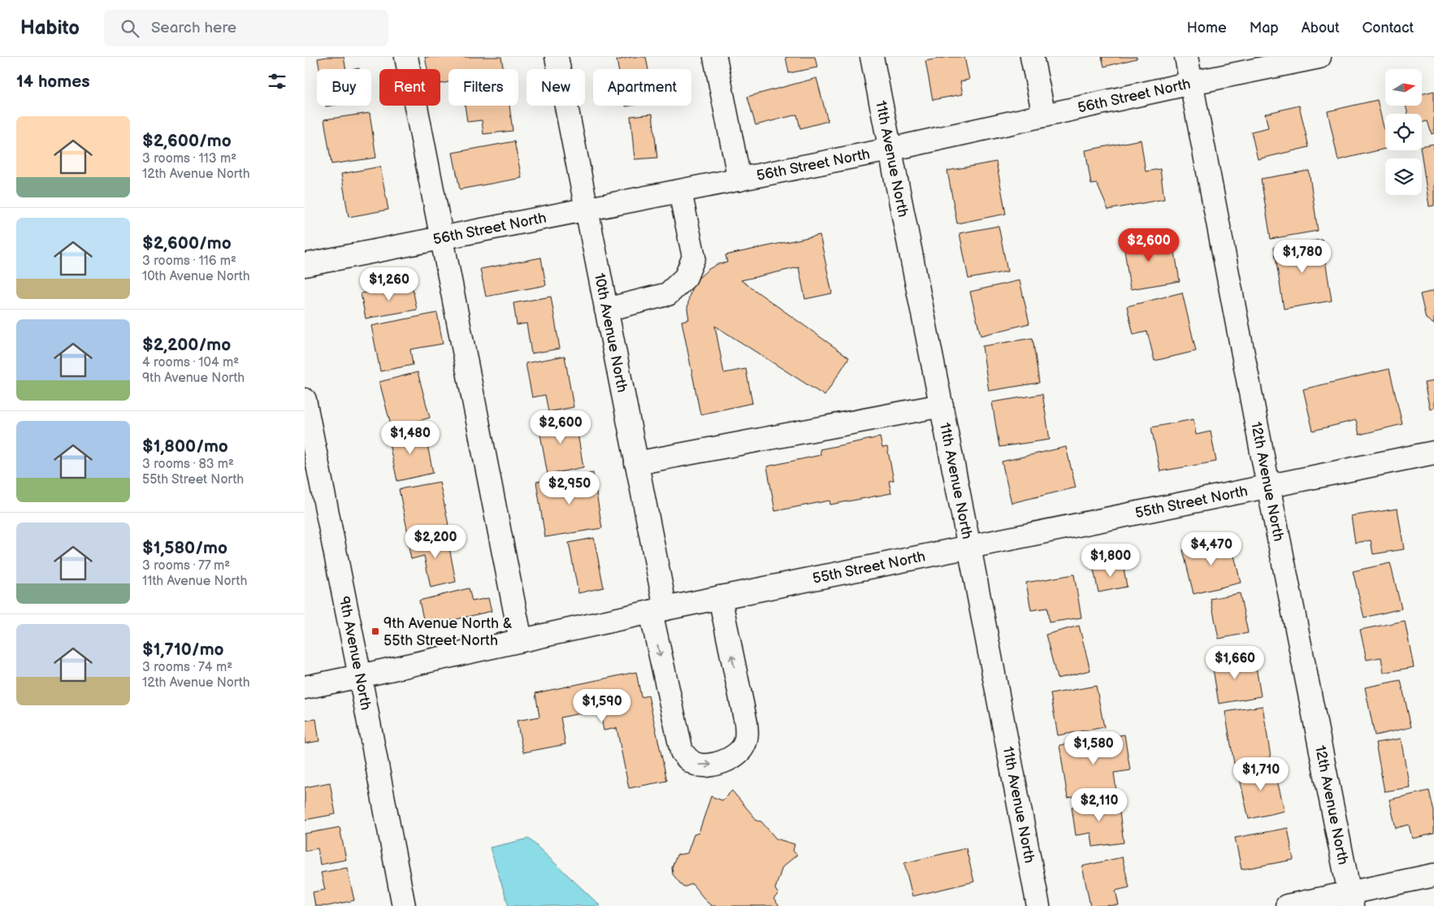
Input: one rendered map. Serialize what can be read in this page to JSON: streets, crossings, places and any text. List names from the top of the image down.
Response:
{
  "streets": {
    "street": [
      "56th Street North",
      "11th Avenue North",
      "10th Avenue North",
      "12th Avenue North",
      "55th Street North",
      "9th Avenue North"
    ]
  },
  "crossings": [
    ["56th Street North", "11th Avenue North"],
    ["56th Street North", "10th Avenue North"],
    ["56th Street North", "12th Avenue North"],
    ["11th Avenue North", "55th Street North"],
    ["10th Avenue North", "55th Street North"],
    ["12th Avenue North", "55th Street North"],
    ["55th Street North", "9th Avenue North"]
  ],
  "places": {
    "transit": ["9th Avenue North & 55th Street North"]
  },
  "north": "right",
  "page": {
    "header": "Habito",
    "search": "Search here",
    "nav": [
      "Home",
      "Map",
      "About",
      "Contact"
    ],
    "heading": "14 homes",
    "chip": [
      "Buy",
      "Rent",
      "Filters",
      "New",
      "Apartment"
    ],
    "list": [
      {
        "name": "$2,600/mo",
        "note": "3 rooms · 113 m² · 12th Avenue North"
      },
      {
        "name": "$2,600/mo",
        "note": "3 rooms · 116 m² · 10th Avenue North"
      },
      {
        "name": "$2,200/mo",
        "note": "4 rooms · 104 m² · 9th Avenue North"
      },
      {
        "name": "$1,800/mo",
        "note": "3 rooms · 83 m² · 55th Street North"
      },
      {
        "name": "$1,580/mo",
        "note": "3 rooms · 77 m² · 11th Avenue North"
      },
      {
        "name": "$1,710/mo",
        "note": "3 rooms · 74 m² · 12th Avenue North"
      }
    ],
    "price": [
      "$2,600",
      "$1,780",
      "$1,260",
      "$2,600",
      "$1,480",
      "$2,950",
      "$2,200",
      "$4,470",
      "$1,800",
      "$1,660",
      "$1,590",
      "$1,580",
      "$1,710",
      "$2,110"
    ]
  }
}
